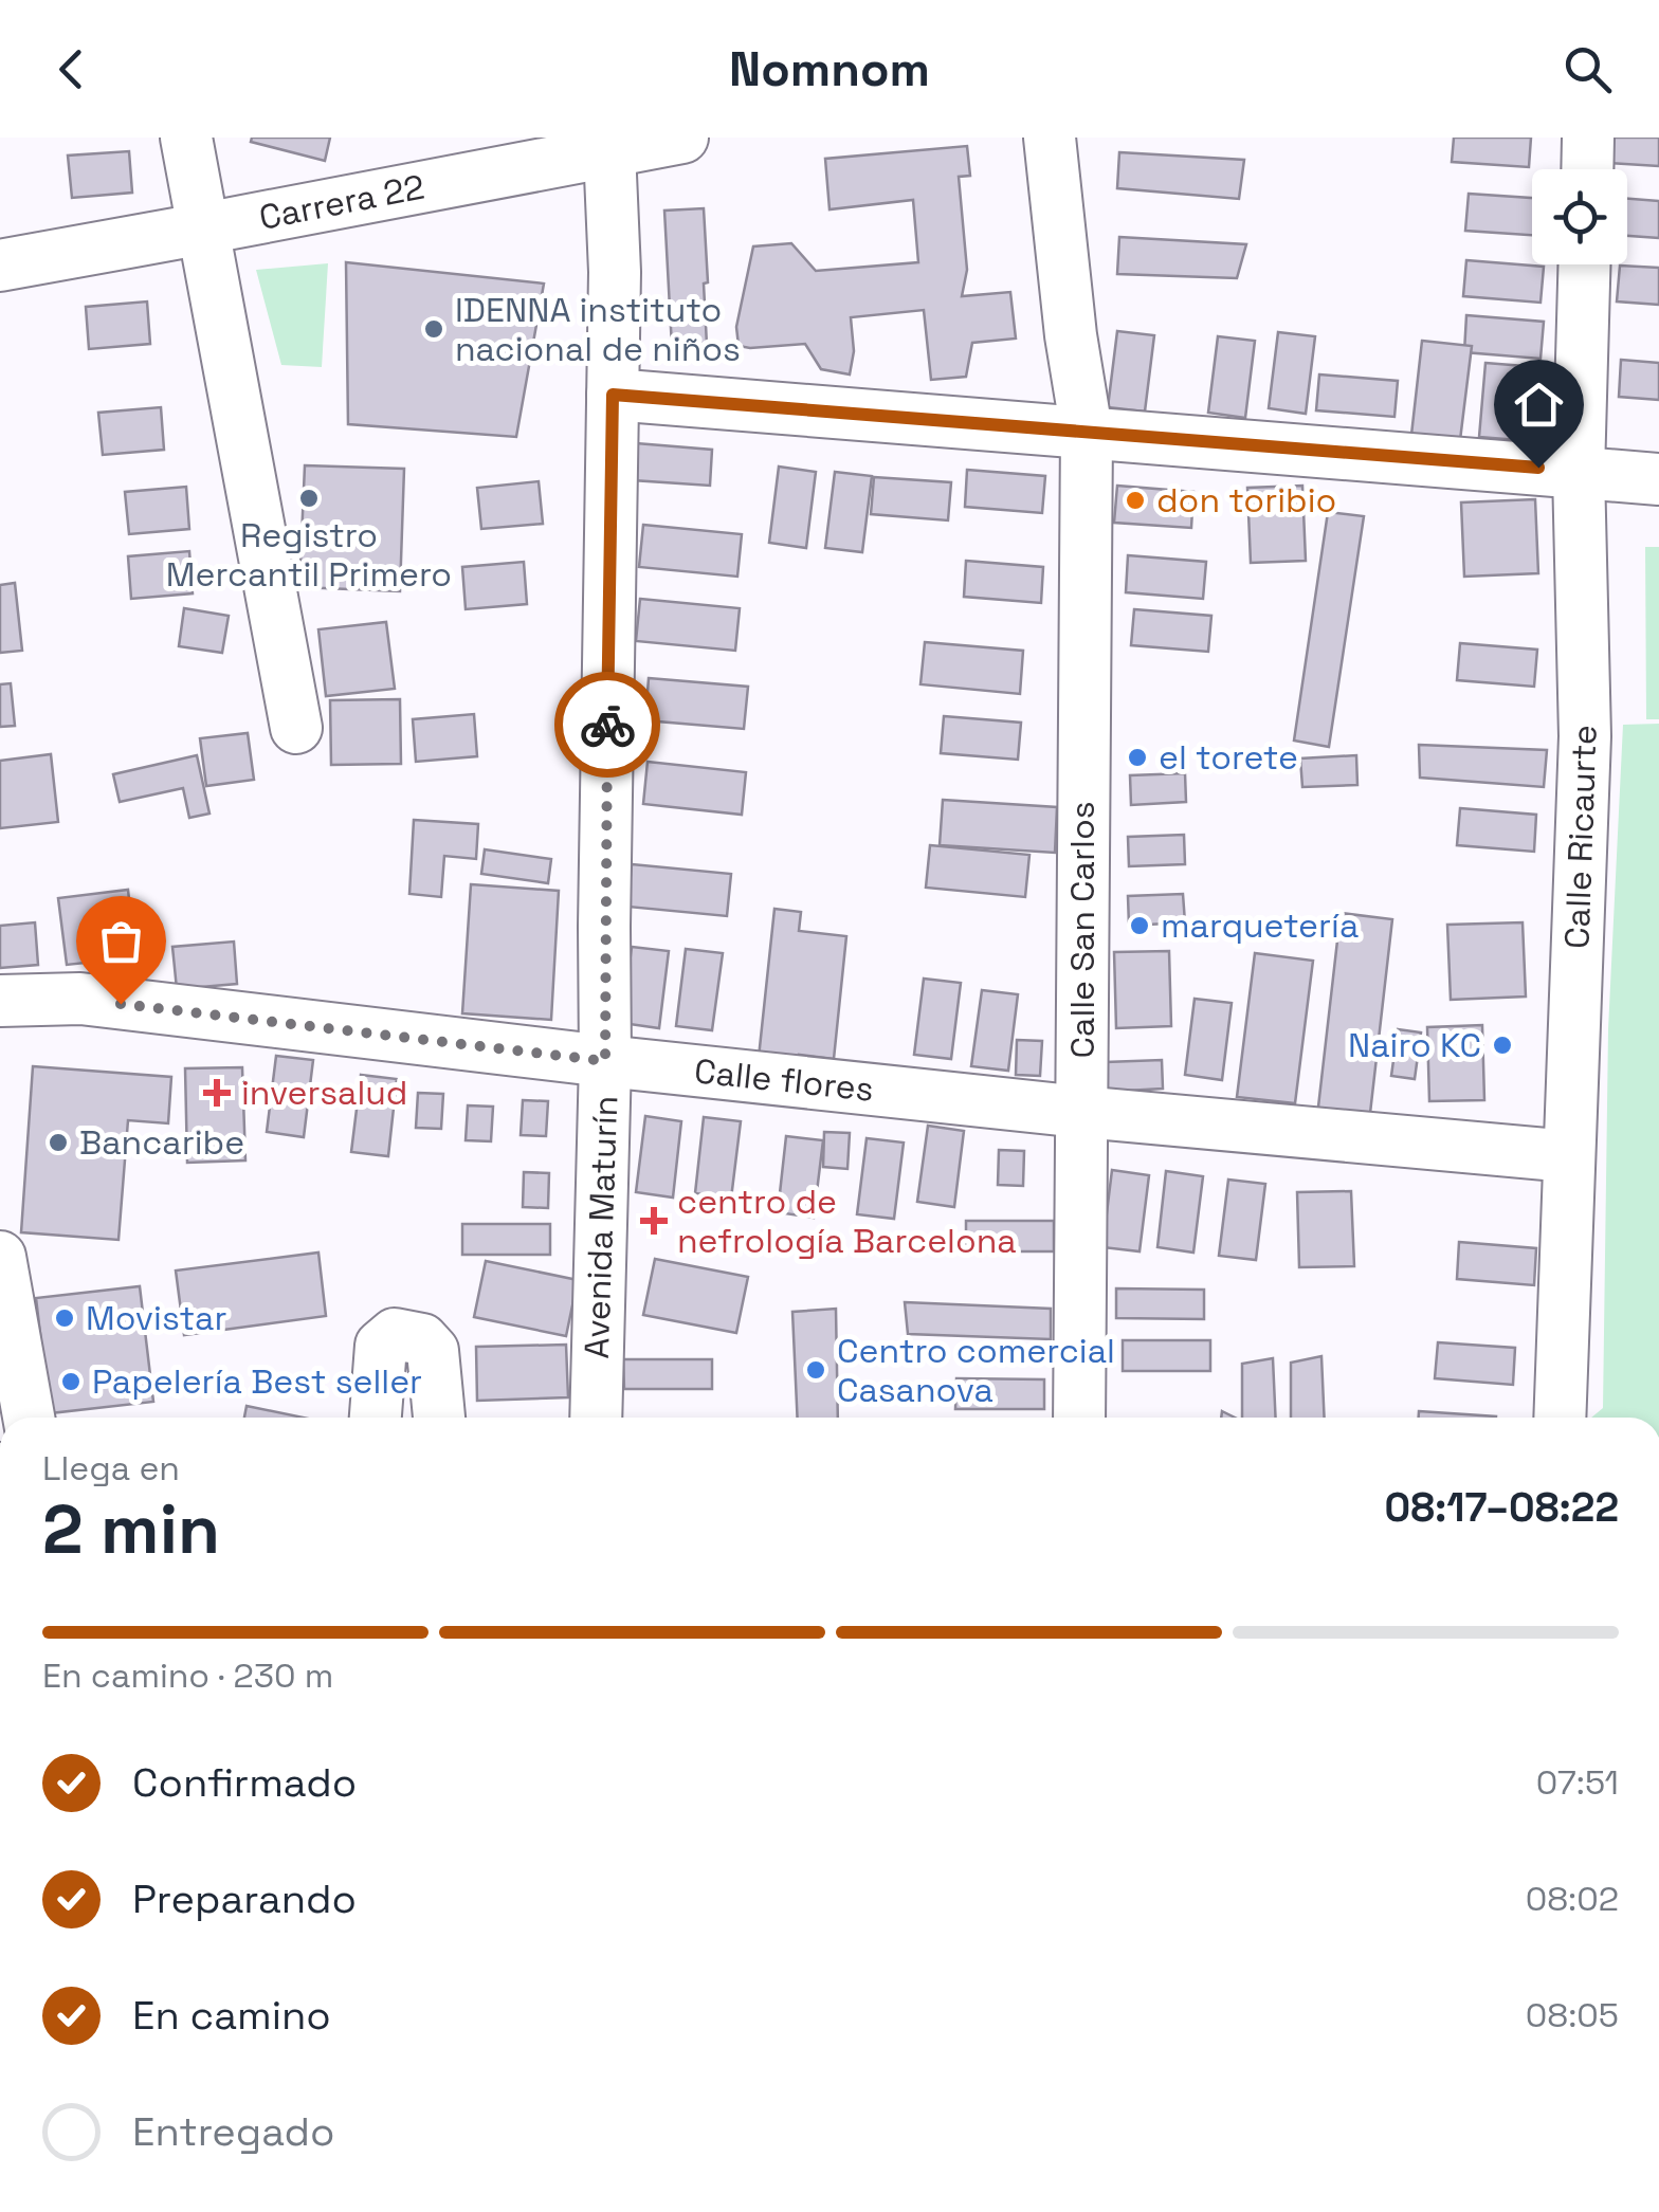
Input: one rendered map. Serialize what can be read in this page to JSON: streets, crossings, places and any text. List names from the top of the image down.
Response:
{
  "streets": {
    "street": [
      "Carrera 22",
      "Calle Ricaurte",
      "Calle San Carlos",
      "Calle flores",
      "Avenida Maturín"
    ]
  },
  "crossings": [
    ["Carrera 22", "Avenida Maturín"],
    ["Calle Ricaurte", "Calle flores"],
    ["Calle San Carlos", "Calle flores"],
    ["Calle flores", "Avenida Maturín"]
  ],
  "places": {
    "other": [
      "IDENNA instituto nacional de niños",
      "Registro Mercantil Primero",
      "don toribio",
      "el torete",
      "marquetería",
      "Nairo KC",
      "Bancaribe",
      "Movistar",
      "Centro comercial Casanova",
      "Papelería Best seller"
    ],
    "health": ["inversalud", "centro de nefrología Barcelona"]
  },
  "page": {
    "header": "Nomnom",
    "heading": ["2 min", "Llega en", "08:17–08:22"],
    "bar": "En camino · 230 m",
    "list": [
      ["Confirmado", "07:51"],
      ["Preparando", "08:02"],
      ["En camino", "08:05"],
      "Entregado"
    ]
  }
}
